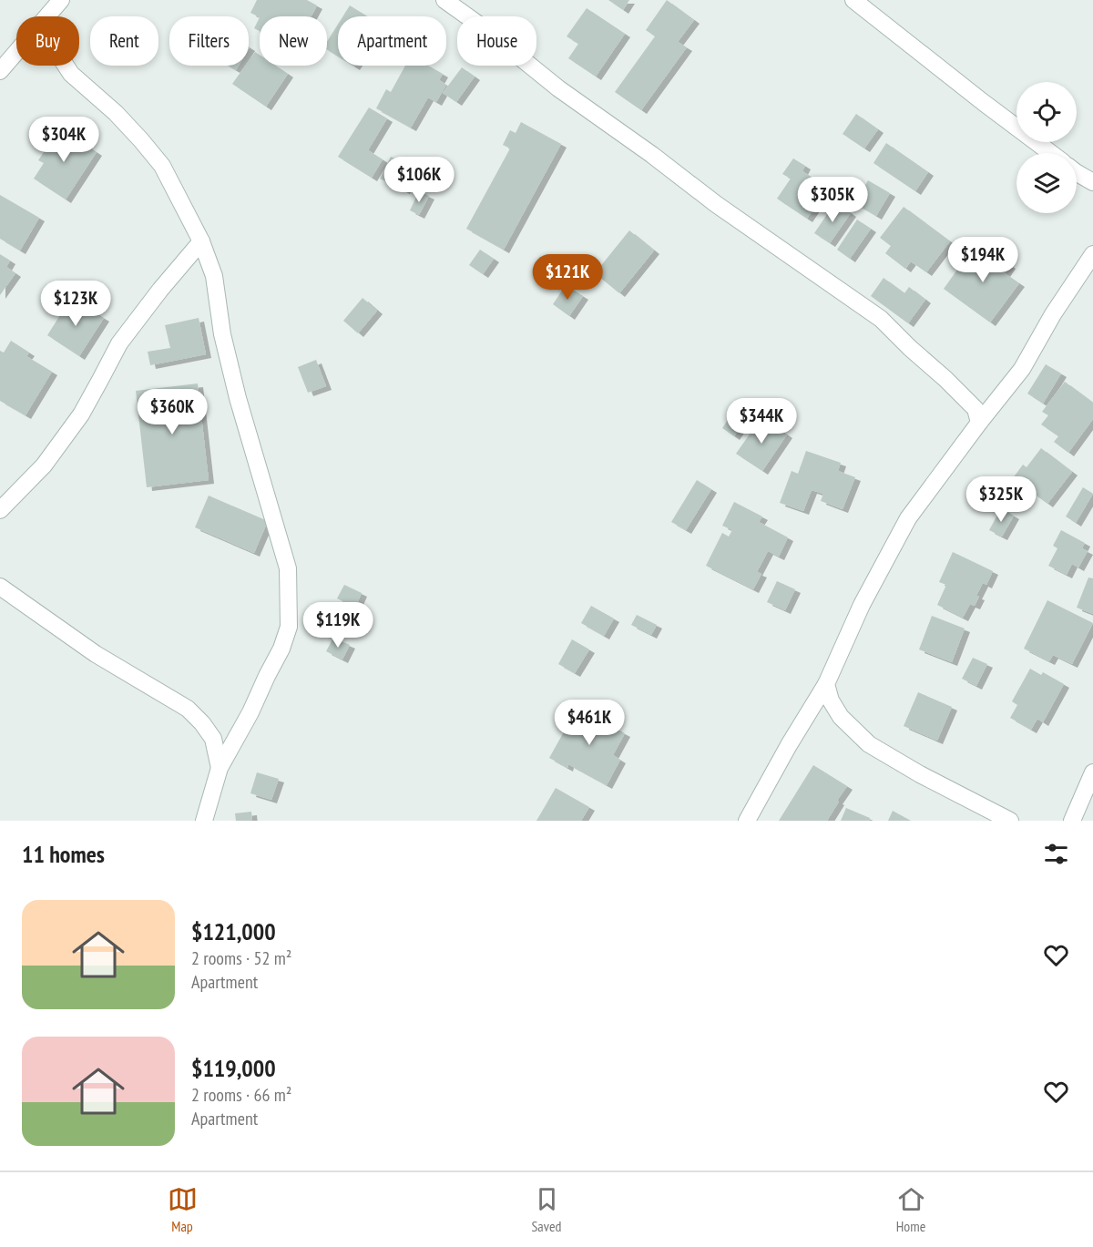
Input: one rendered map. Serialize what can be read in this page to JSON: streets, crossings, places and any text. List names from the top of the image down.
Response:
{
  "page": {
    "chip": [
      "Buy",
      "Rent",
      "Filters",
      "New",
      "Apartment",
      "House"
    ],
    "price": [
      "$304K",
      "$106K",
      "$305K",
      "$194K",
      "$121K",
      "$123K",
      "$360K",
      "$344K",
      "$325K",
      "$119K",
      "$461K"
    ],
    "heading": "11 homes",
    "list": [
      {
        "name": "$121,000",
        "note": "2 rooms · 52 m² · Apartment"
      },
      {
        "name": "$119,000",
        "note": "2 rooms · 66 m² · Apartment"
      }
    ],
    "tabs": ["Map", "Saved", "Home"]
  }
}
